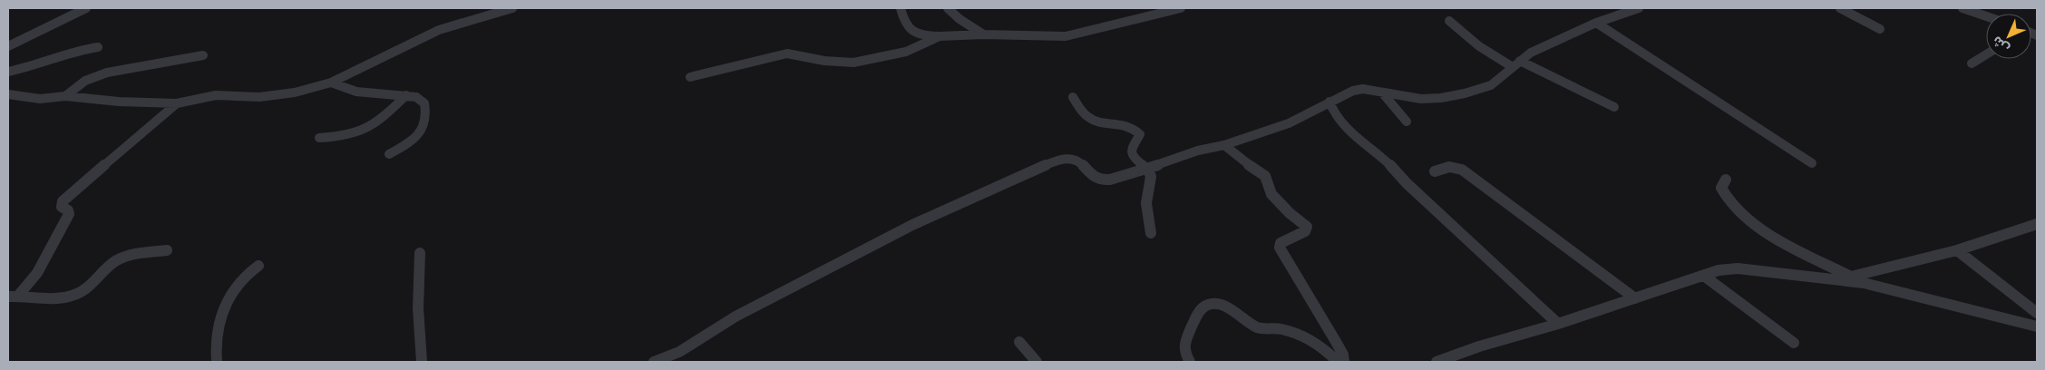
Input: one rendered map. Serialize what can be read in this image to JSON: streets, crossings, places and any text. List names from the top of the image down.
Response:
{
  "north": "bottom left"
}
